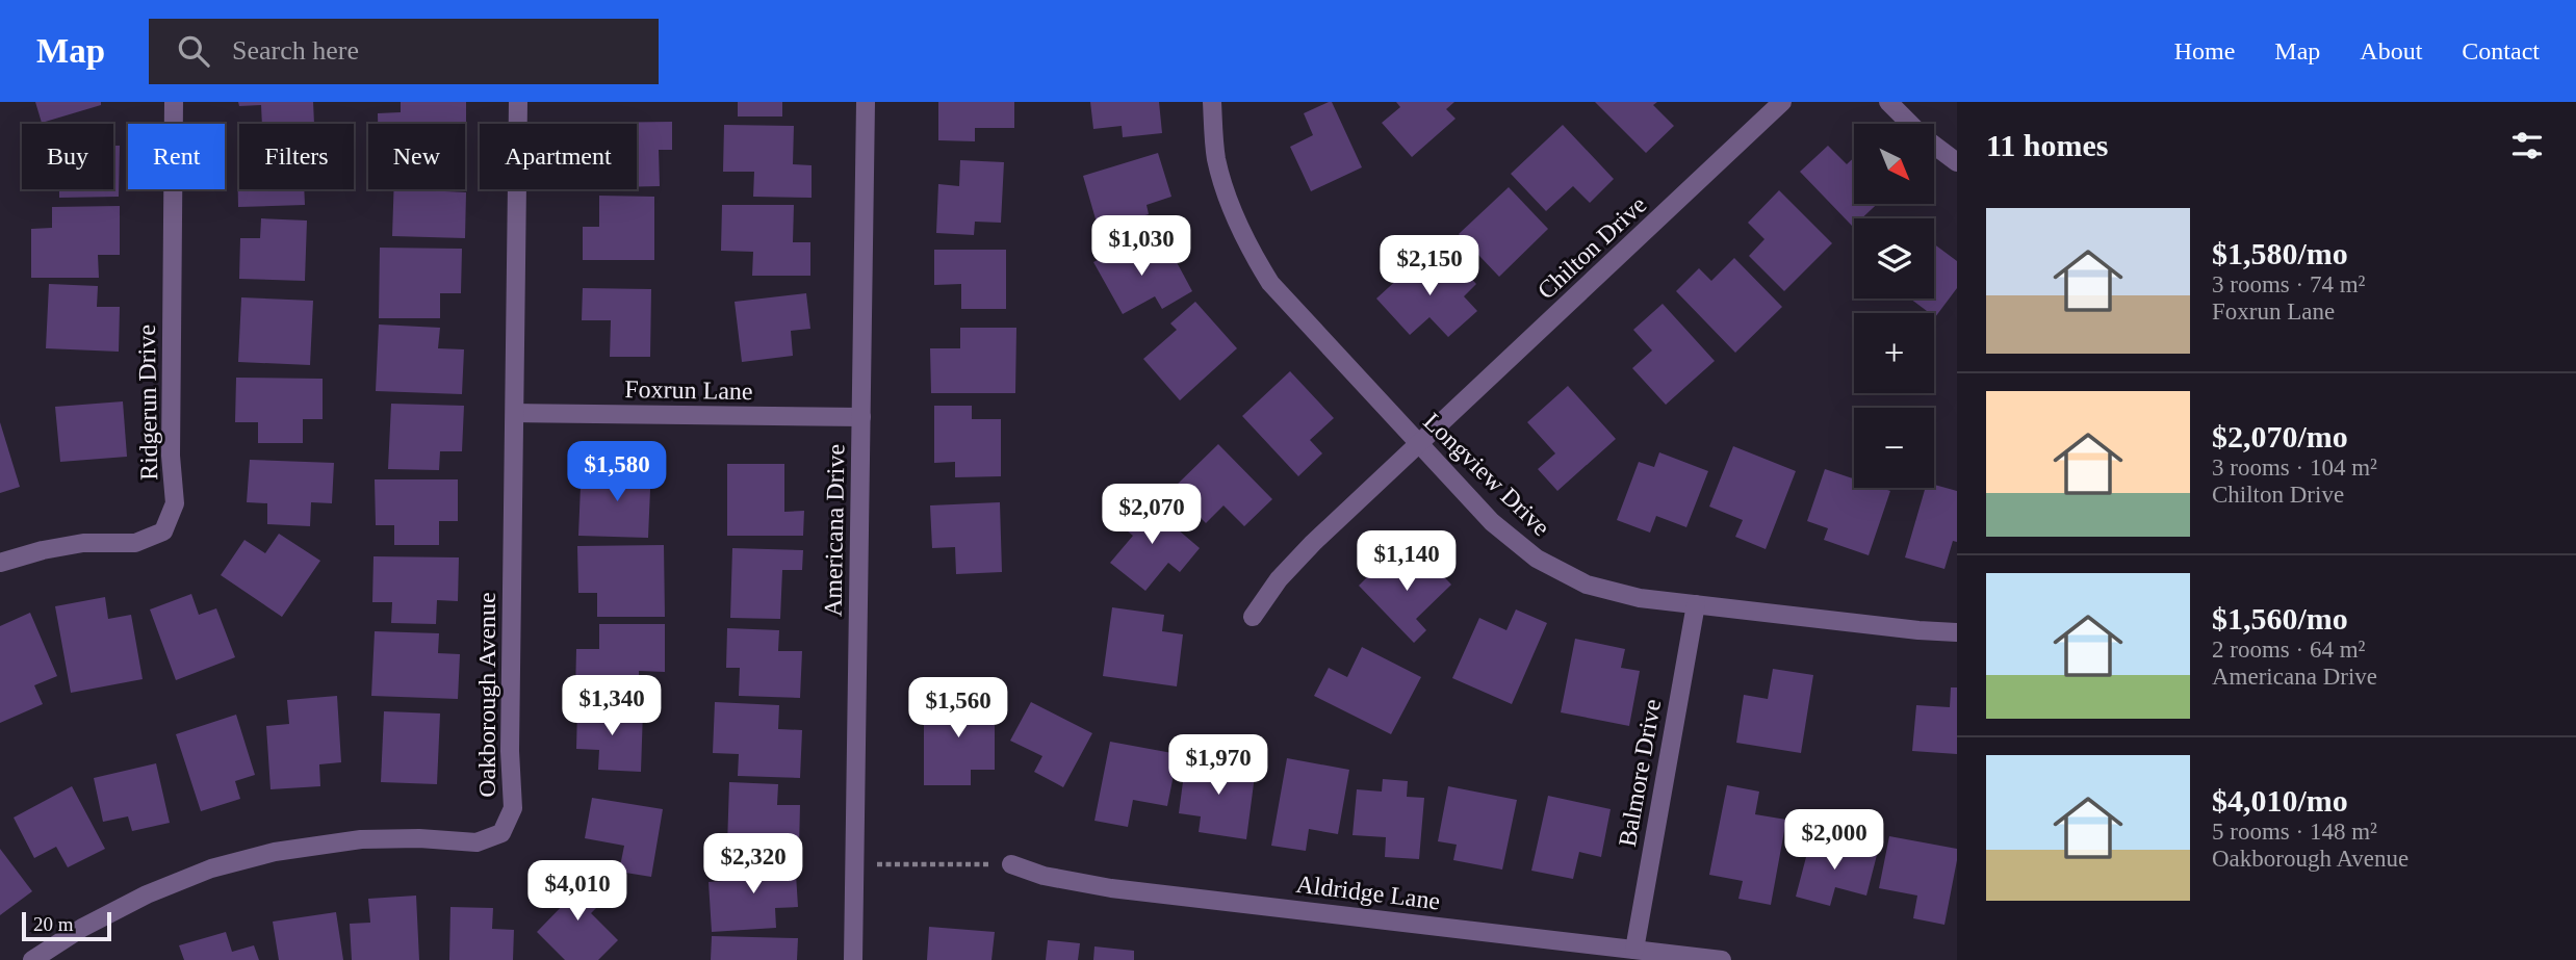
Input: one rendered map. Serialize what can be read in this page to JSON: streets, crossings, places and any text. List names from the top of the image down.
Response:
{
  "streets": {
    "street": [
      "Chilton Drive",
      "Foxrun Lane",
      "Ridgerun Drive",
      "Longview Drive",
      "Americana Drive",
      "Oakborough Avenue",
      "Balmore Drive",
      "Aldridge Lane"
    ]
  },
  "crossings": [
    ["Chilton Drive", "Longview Drive"],
    ["Foxrun Lane", "Americana Drive"],
    ["Foxrun Lane", "Oakborough Avenue"],
    ["Longview Drive", "Balmore Drive"],
    ["Balmore Drive", "Aldridge Lane"]
  ],
  "scale_bar": "20 m",
  "north": "bottom right",
  "page": {
    "header": "Map",
    "search": "Search here",
    "nav": [
      "Home",
      "Map",
      "About",
      "Contact"
    ],
    "heading": "11 homes",
    "map_buttons": ["+", "−"],
    "chip": [
      "Buy",
      "Rent",
      "Filters",
      "New",
      "Apartment"
    ],
    "list": [
      {
        "name": "$1,580/mo",
        "note": "3 rooms · 74 m² · Foxrun Lane"
      },
      {
        "name": "$2,070/mo",
        "note": "3 rooms · 104 m² · Chilton Drive"
      },
      {
        "name": "$1,560/mo",
        "note": "2 rooms · 64 m² · Americana Drive"
      },
      {
        "name": "$4,010/mo",
        "note": "5 rooms · 148 m² · Oakborough Avenue"
      }
    ],
    "price": [
      "$1,030",
      "$2,150",
      "$1,580",
      "$2,070",
      "$1,140",
      "$1,340",
      "$1,560",
      "$1,970",
      "$2,000",
      "$2,320",
      "$4,010"
    ],
    "scale": "20 m"
  }
}
